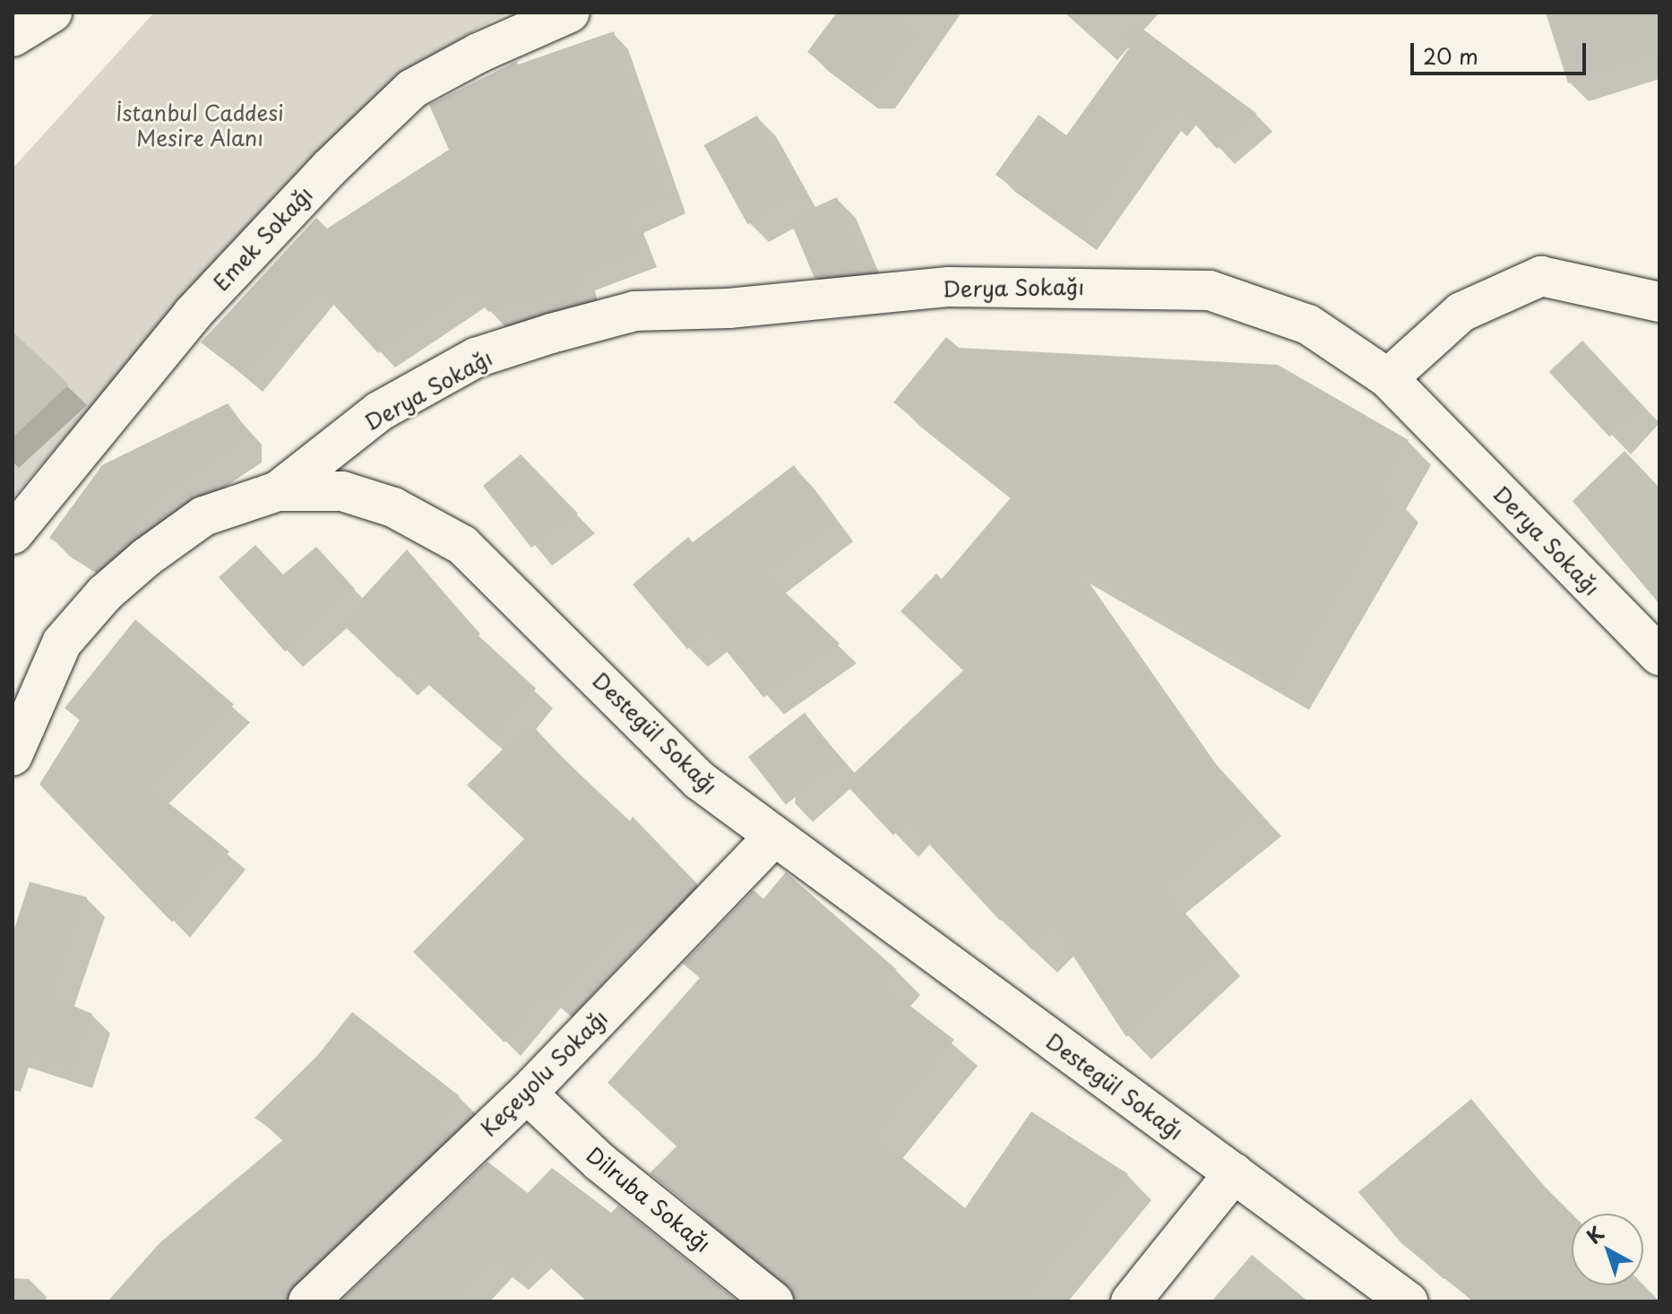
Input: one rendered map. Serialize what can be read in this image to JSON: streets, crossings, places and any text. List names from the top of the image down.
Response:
{
  "streets": {
    "street": [
      "Emek Sokağı",
      "Derya Sokağı",
      "Destegül Sokağı",
      "Keçeyolu Sokağı",
      "Dilruba Sokağı"
    ]
  },
  "crossings": [
    ["Derya Sokağı", "Destegül Sokağı"],
    ["Destegül Sokağı", "Keçeyolu Sokağı"],
    ["Keçeyolu Sokağı", "Dilruba Sokağı"]
  ],
  "parks": ["İstanbul Caddesi Mesire Alanı"],
  "scale_bar": "20 m",
  "north": "top left"
}
